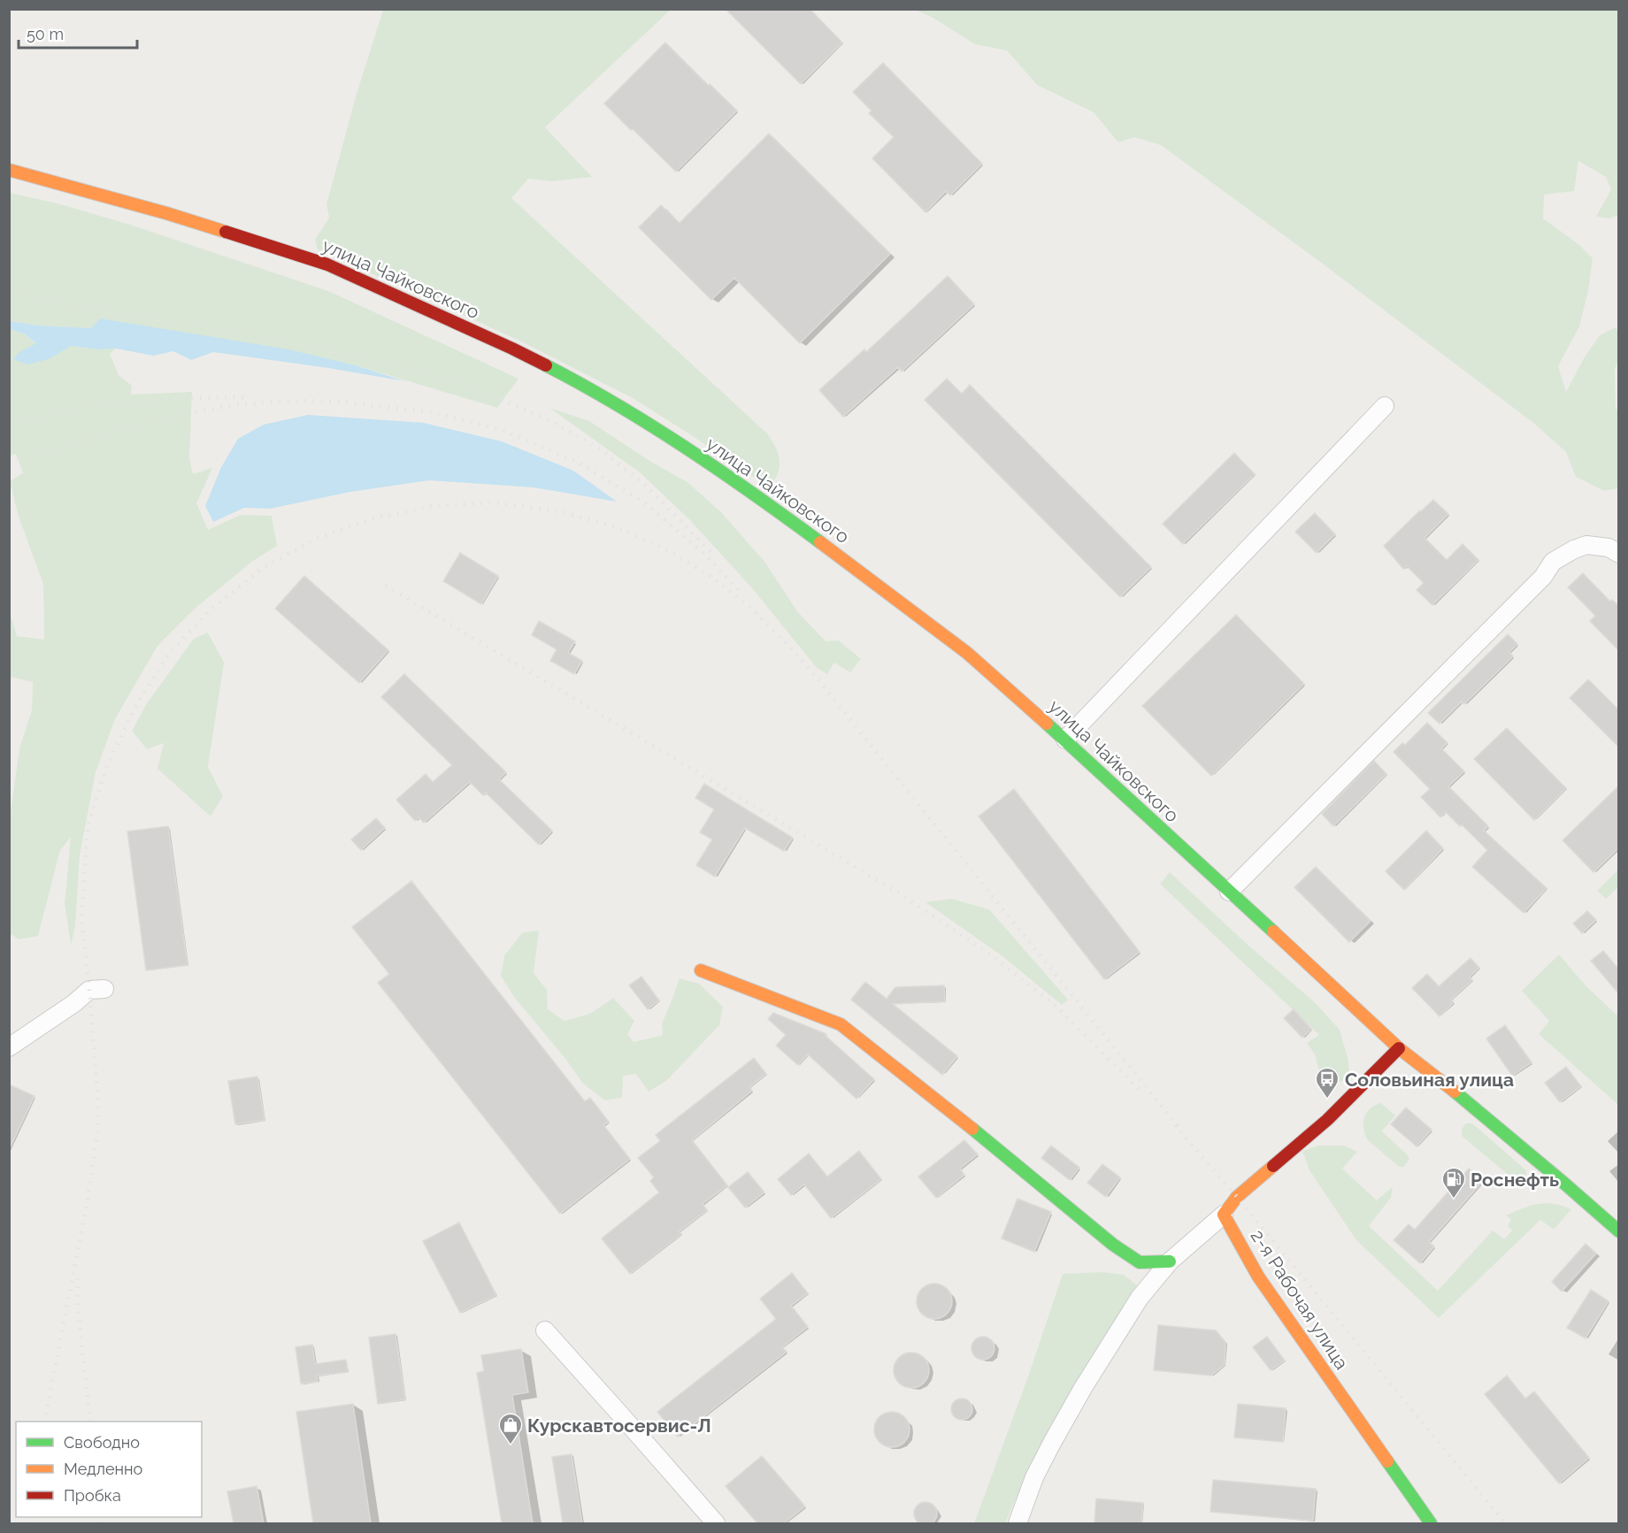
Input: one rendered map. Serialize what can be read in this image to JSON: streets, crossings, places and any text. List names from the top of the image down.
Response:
{
  "streets": {
    "main road": ["улица Чайковского", "2-я Рабочая улица"]
  },
  "places": {
    "bus stop": ["Соловьиная улица"],
    "fuel station": ["Роснефть"],
    "shop": ["Курскавтосервис-Л"]
  },
  "legend": ["Свободно", "Медленно", "Пробка"],
  "scale_bar": "50 m"
}
